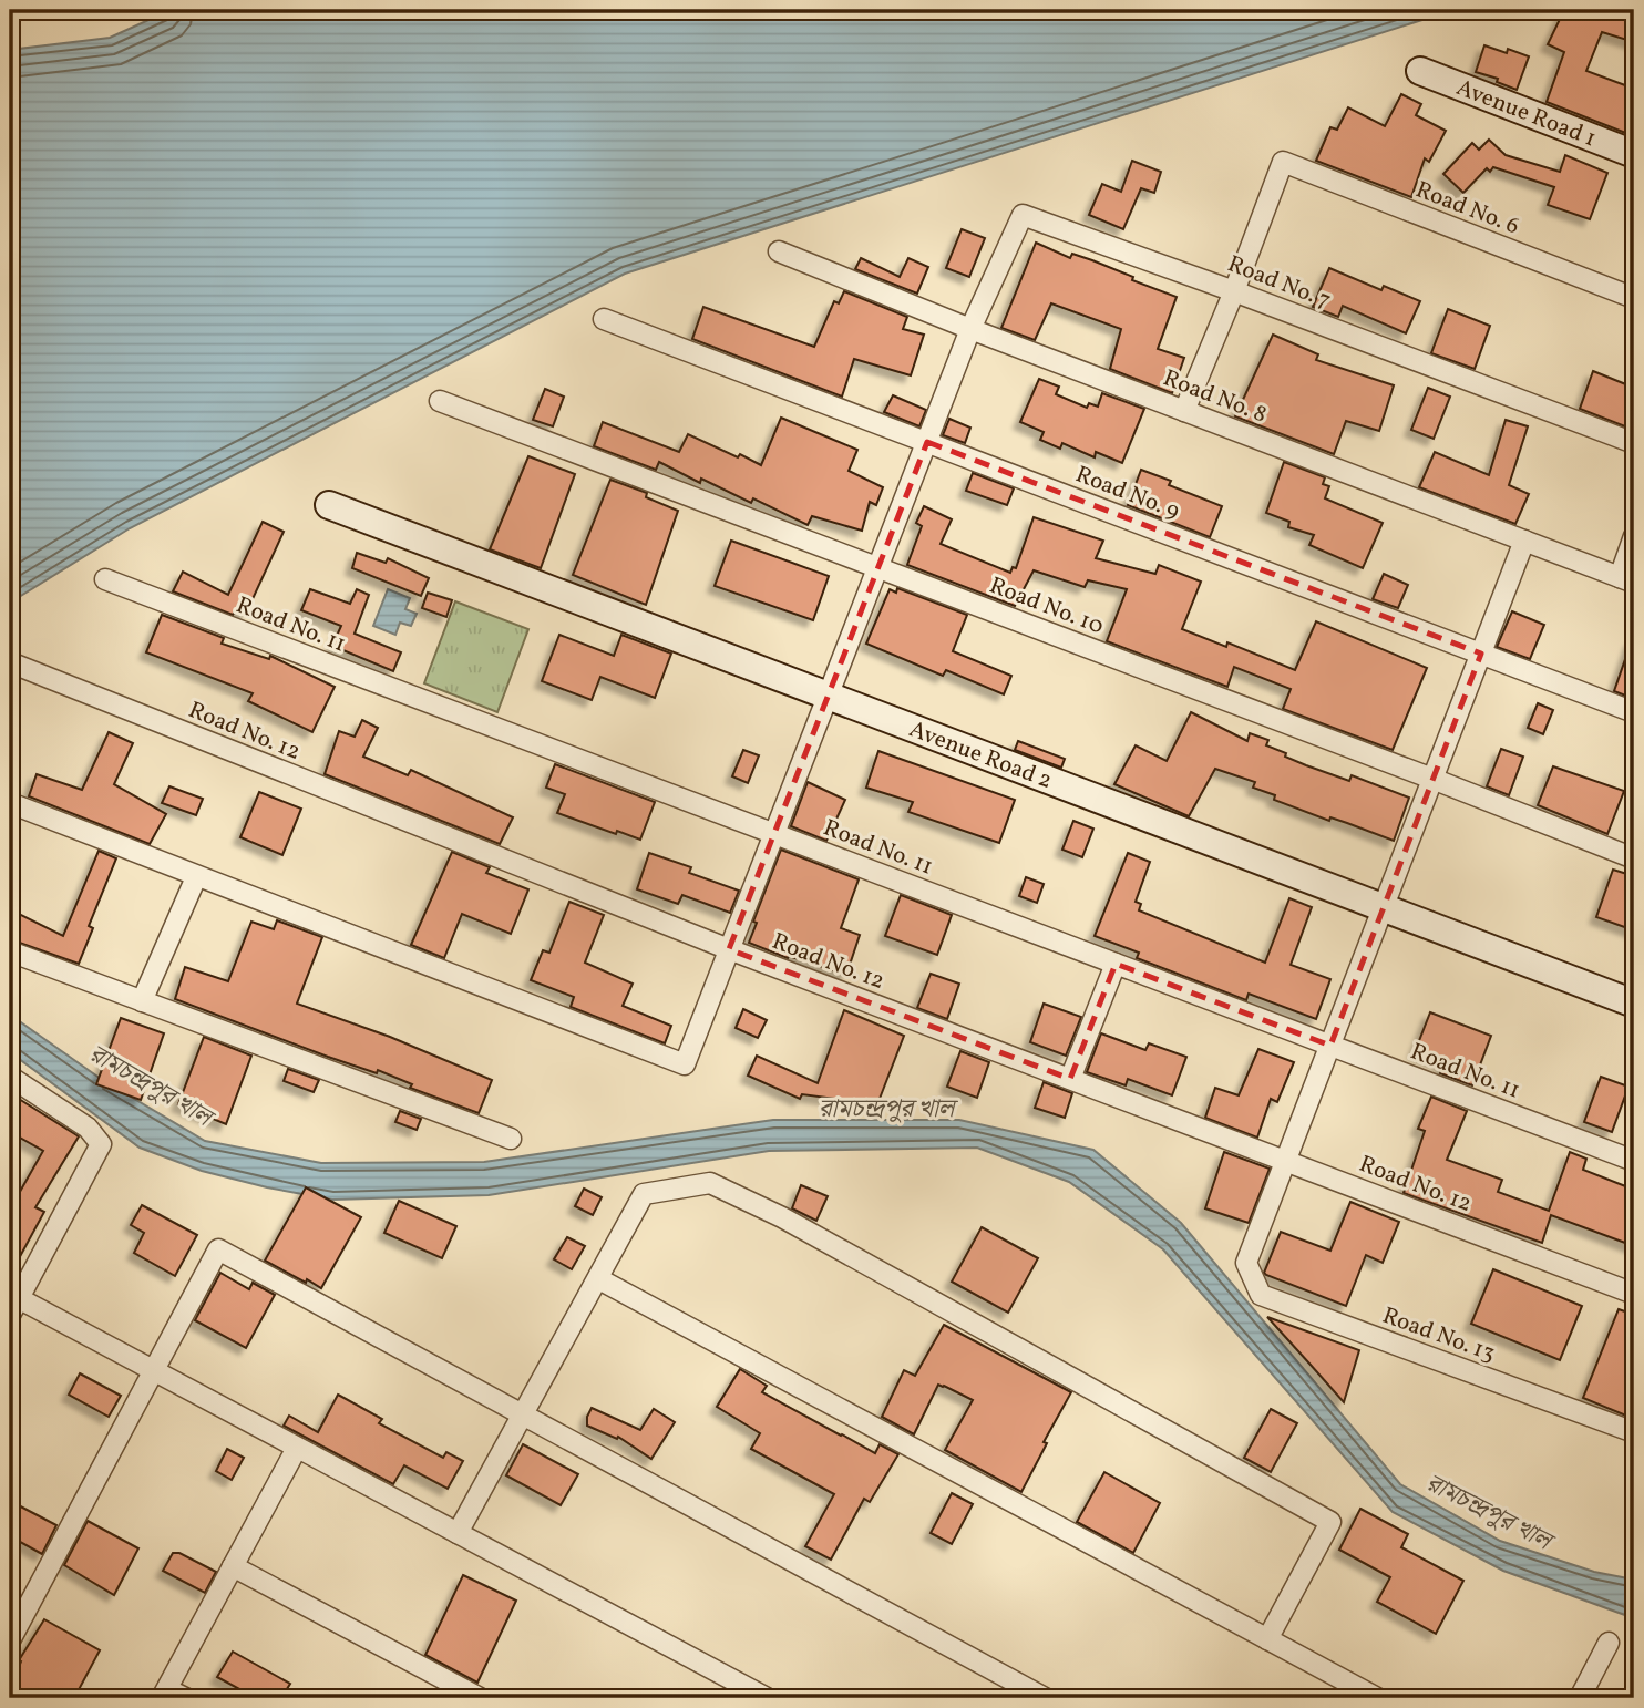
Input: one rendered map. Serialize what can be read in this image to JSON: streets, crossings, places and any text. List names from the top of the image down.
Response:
{
  "streets": {
    "street": [
      "Avenue Road 1",
      "Road No. 6",
      "Road No. 7",
      "Road No. 8",
      "Road No. 9",
      "Road No. 10",
      "Road No. 11",
      "Road No. 12",
      "Avenue Road 2",
      "Road No. 13"
    ]
  },
  "crossings": [
    ["Road No. 6", "Road No. 7"],
    ["Road No. 7", "Road No. 8"],
    ["Road No. 12", "Road No. 13"]
  ],
  "water": ["রামচন্দ্রপুর খাল"]
}
